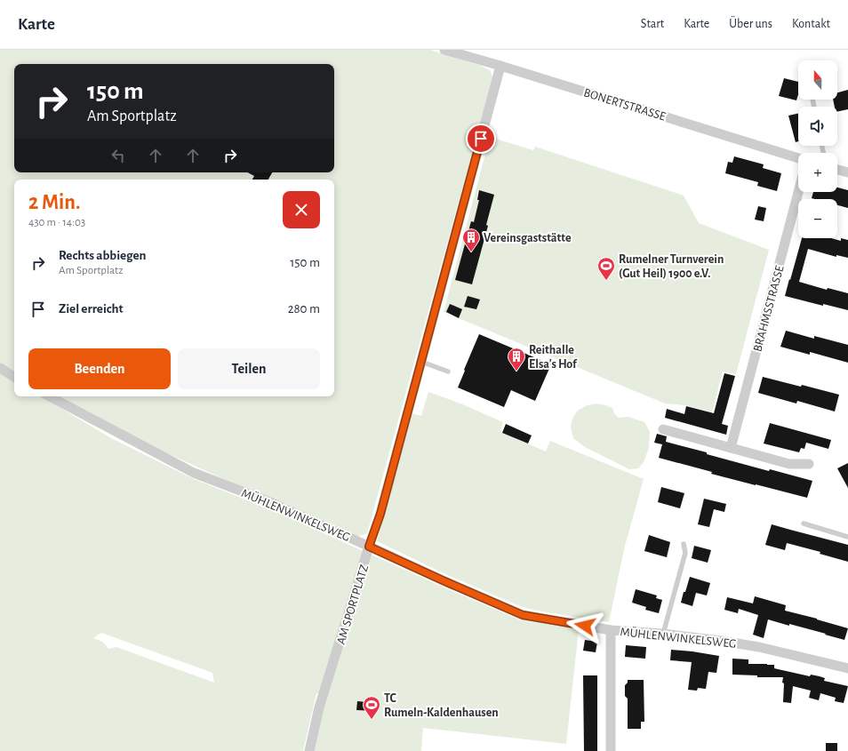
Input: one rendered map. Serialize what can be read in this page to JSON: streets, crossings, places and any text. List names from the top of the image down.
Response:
{
  "streets": {
    "street": [
      "BONERTSTRASSE",
      "BRAHMSSTRASSE",
      "MÜHLENWINKELSWEG",
      "AM SPORTPLATZ"
    ]
  },
  "crossings": [
    ["BONERTSTRASSE", "AM SPORTPLATZ"],
    ["MÜHLENWINKELSWEG", "AM SPORTPLATZ"]
  ],
  "places": {
    "building": ["Vereinsgaststätte", "Reithalle Elsa's Hof"],
    "sports": ["Rumelner Turnverein (Gut Heil) 1900 e.V.", "TC Rumeln-Kaldenhausen"]
  },
  "north": "top",
  "page": {
    "header": "Karte",
    "nav": [
      "Start",
      "Karte",
      "Über uns",
      "Kontakt"
    ],
    "map_buttons": ["+", "−"],
    "turn": ["150 m", "Am Sportplatz"],
    "heading": ["2 Min.", "430 m · 14:03"],
    "list": [
      {
        "name": "Rechts abbiegen",
        "note": "Am Sportplatz",
        "value": "150 m"
      },
      {
        "name": "Ziel erreicht",
        "value": "280 m"
      }
    ],
    "buttons": ["Beenden", "Teilen"]
  }
}
